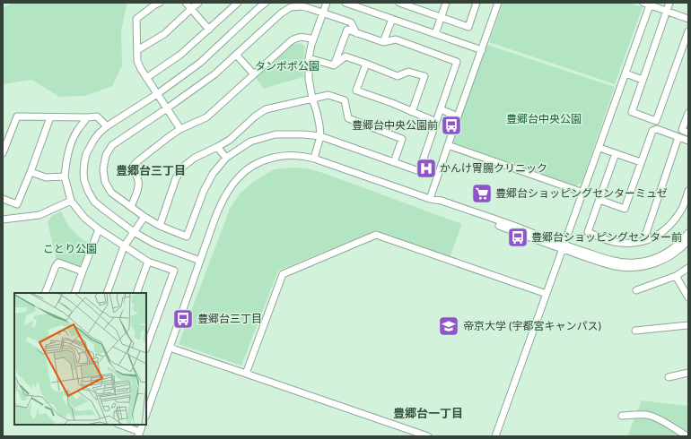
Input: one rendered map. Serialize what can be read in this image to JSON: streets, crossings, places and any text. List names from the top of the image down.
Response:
{
  "districts": ["豊郷台三丁目", "豊郷台一丁目"],
  "parks": ["タンポポ公園", "豊郷台中央公園", "ことり公園"],
  "places": {
    "bus stop": ["豊郷台中央公園前", "豊郷台ショッピングセンター前", "豊郷台三丁目"],
    "hospital": ["かんけ胃腸クリニック"],
    "supermarket": ["豊郷台ショッピングセンターミュゼ"],
    "school or university": ["帝京大学 (宇都宮キャンパス)"]
  }
}
